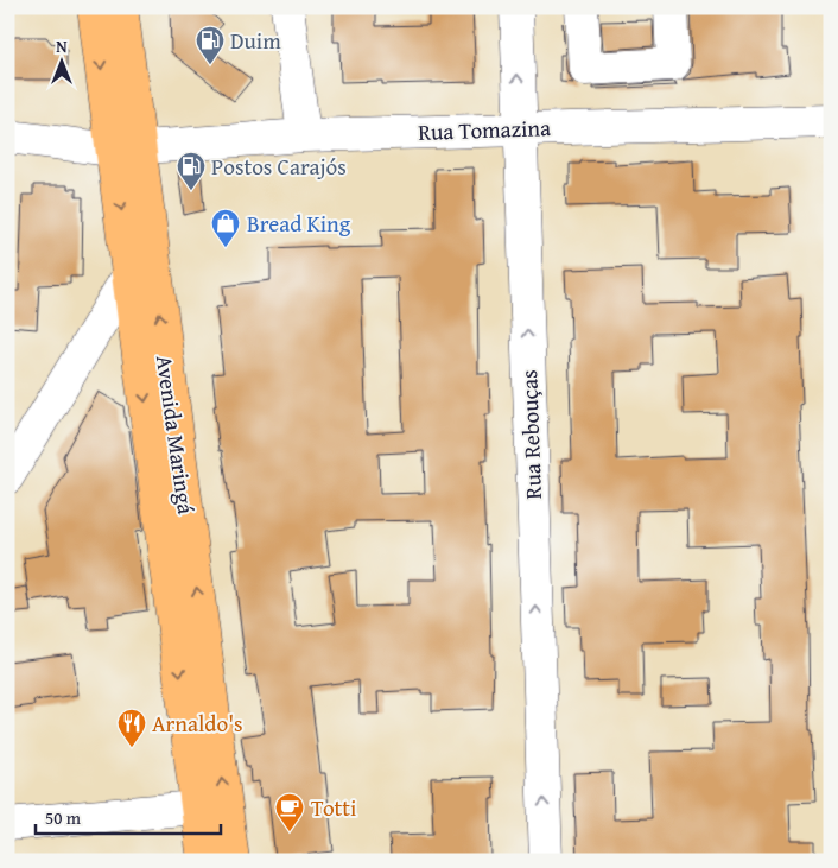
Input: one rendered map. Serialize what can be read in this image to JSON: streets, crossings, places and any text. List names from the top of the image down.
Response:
{
  "streets": {
    "main road": ["Avenida Maringá"],
    "street": ["Rua Tomazina", "Rua Rebouças"]
  },
  "crossings": [
    ["Rua Tomazina", "Avenida Maringá"],
    ["Rua Tomazina", "Rua Rebouças"]
  ],
  "one_way": ["Rua Rebouças"],
  "places": {
    "fuel station": ["Duim", "Postos Carajós"],
    "shop": ["Bread King"],
    "restaurant": ["Arnaldo's"],
    "cafe": ["Totti"]
  },
  "scale_bar": "50 m",
  "north": "top"
}
